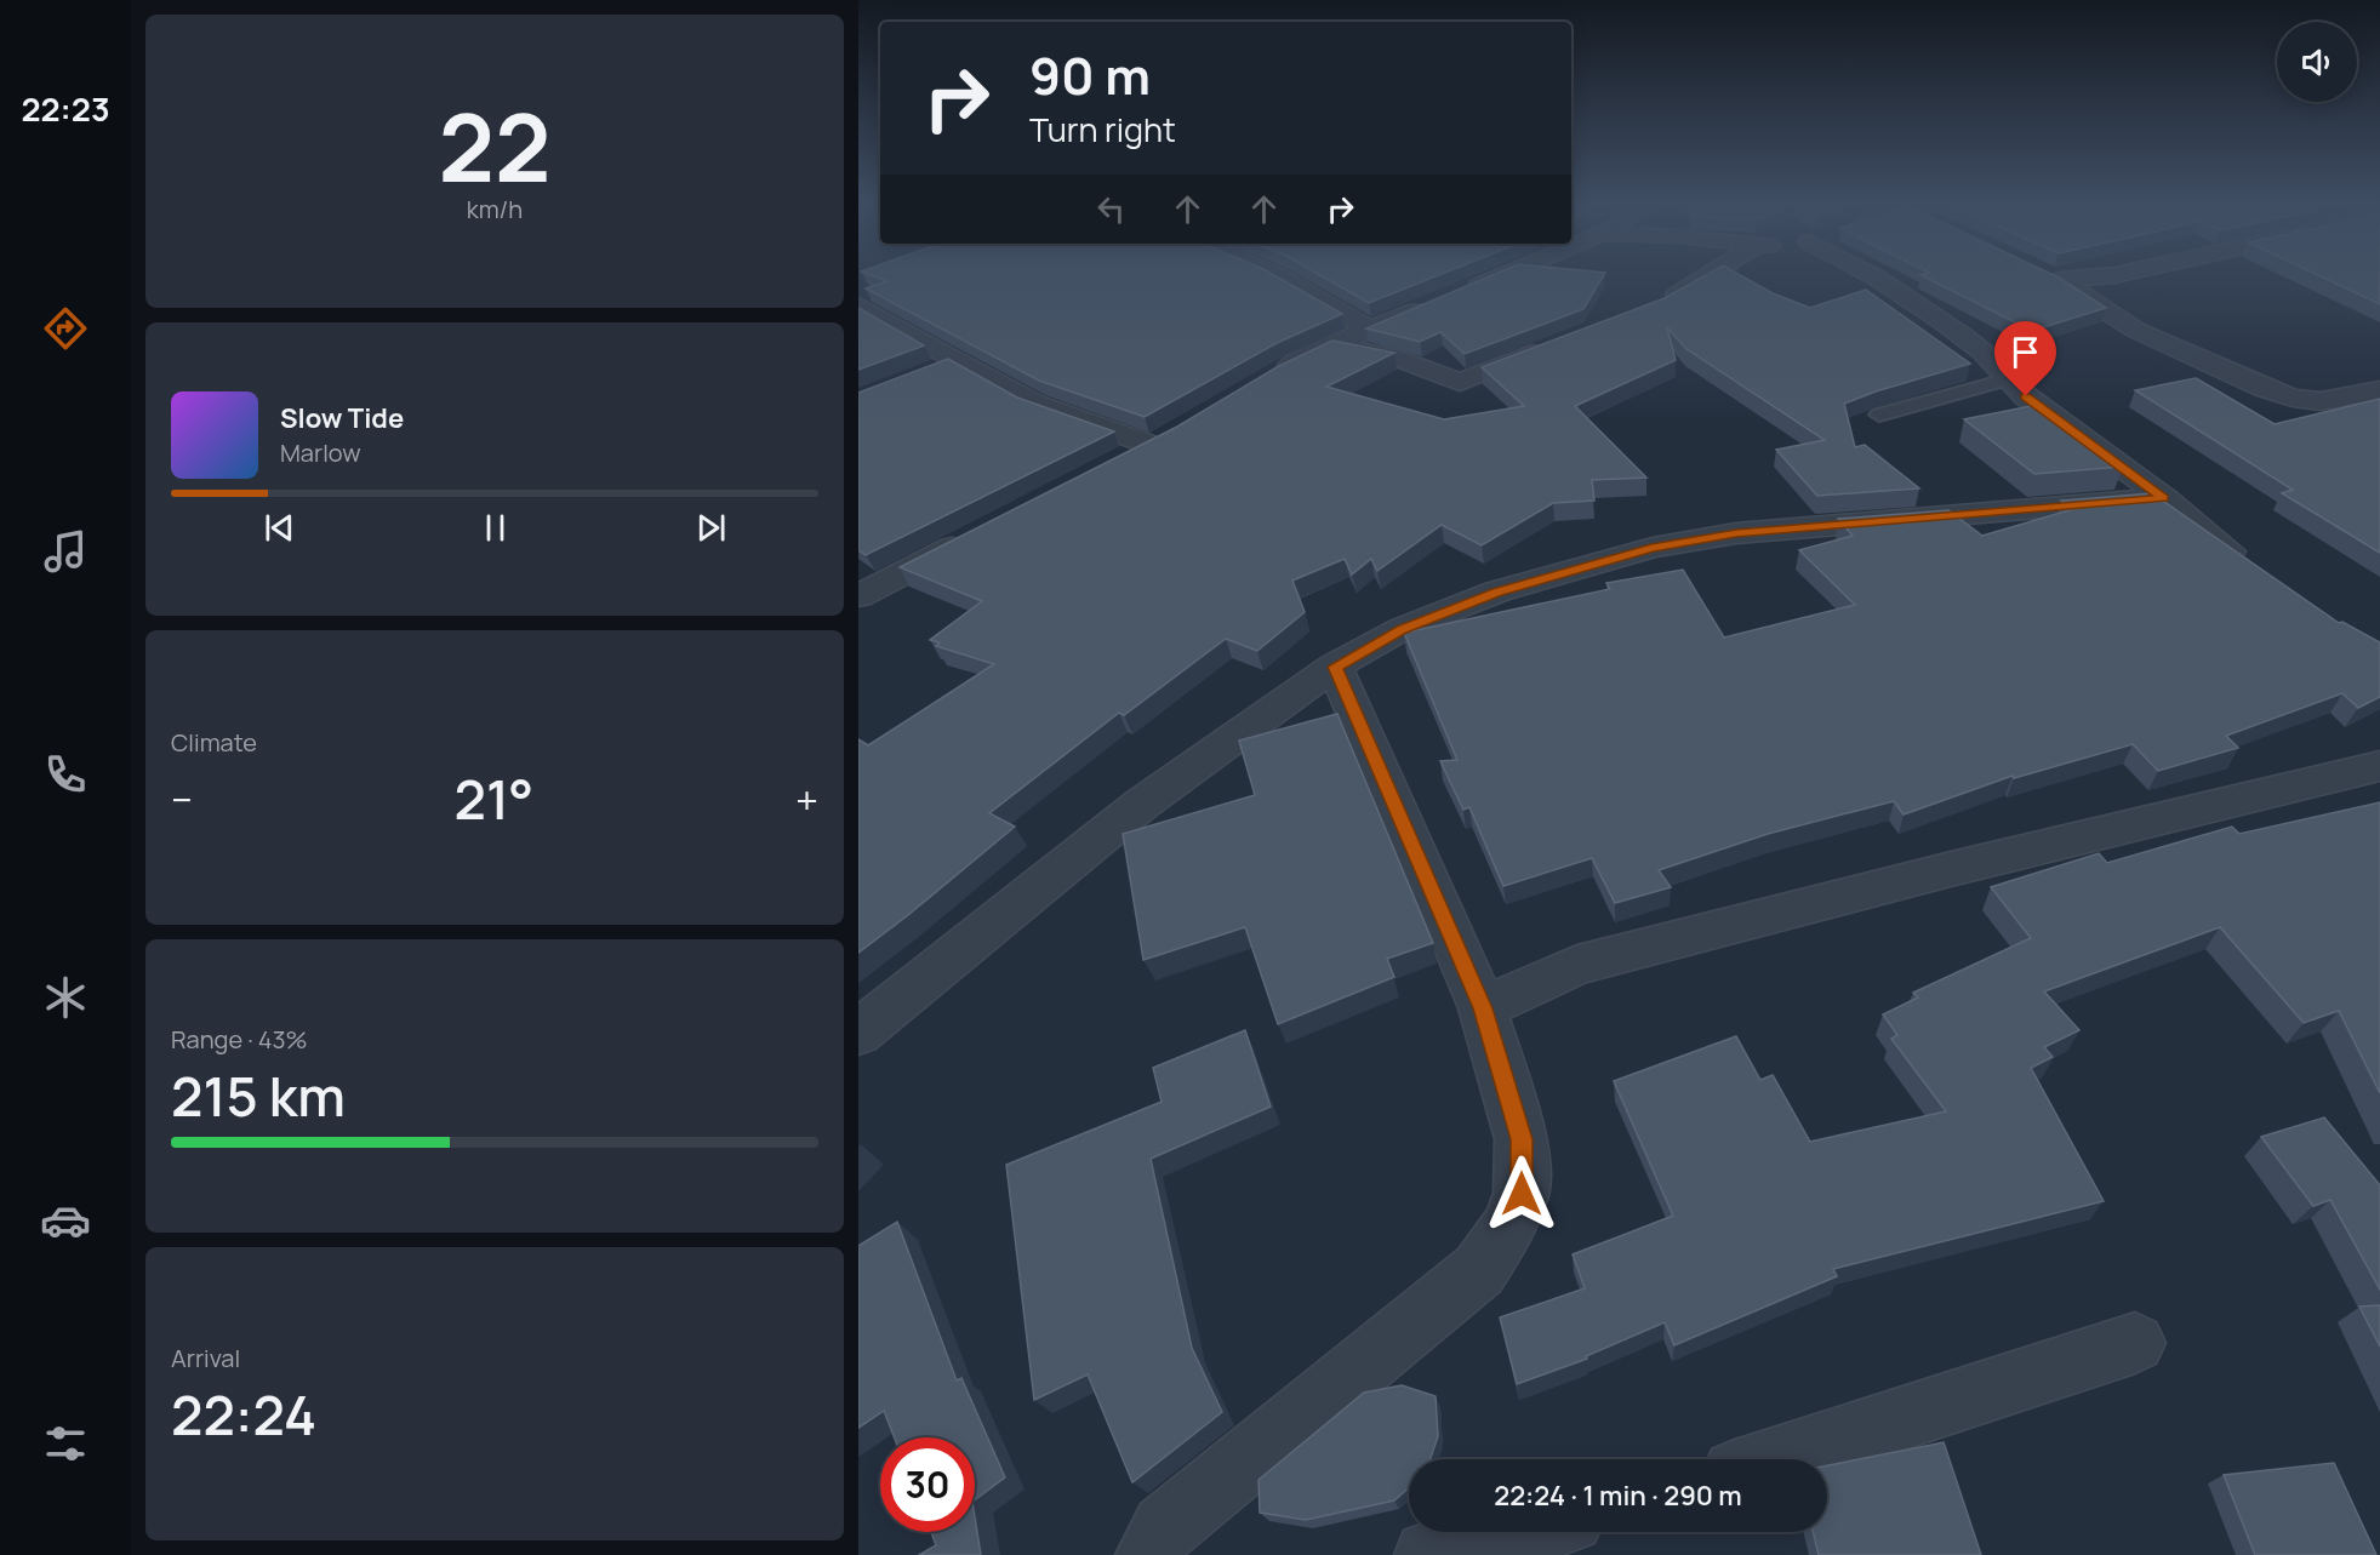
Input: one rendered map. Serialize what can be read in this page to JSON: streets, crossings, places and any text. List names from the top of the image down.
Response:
{
  "page": {
    "tabs": "22:23",
    "tile": [
      ["22", "km/h"],
      "Climate",
      ["Range · 43%", "215 km"],
      ["Arrival", "22:24"]
    ],
    "turn": ["90 m", "Turn right"],
    "song": ["Slow Tide", "Marlow"],
    "heat": ["−", "21°", "+"],
    "limit": "30",
    "trip": "22:24 · 1 min · 290 m"
  }
}
